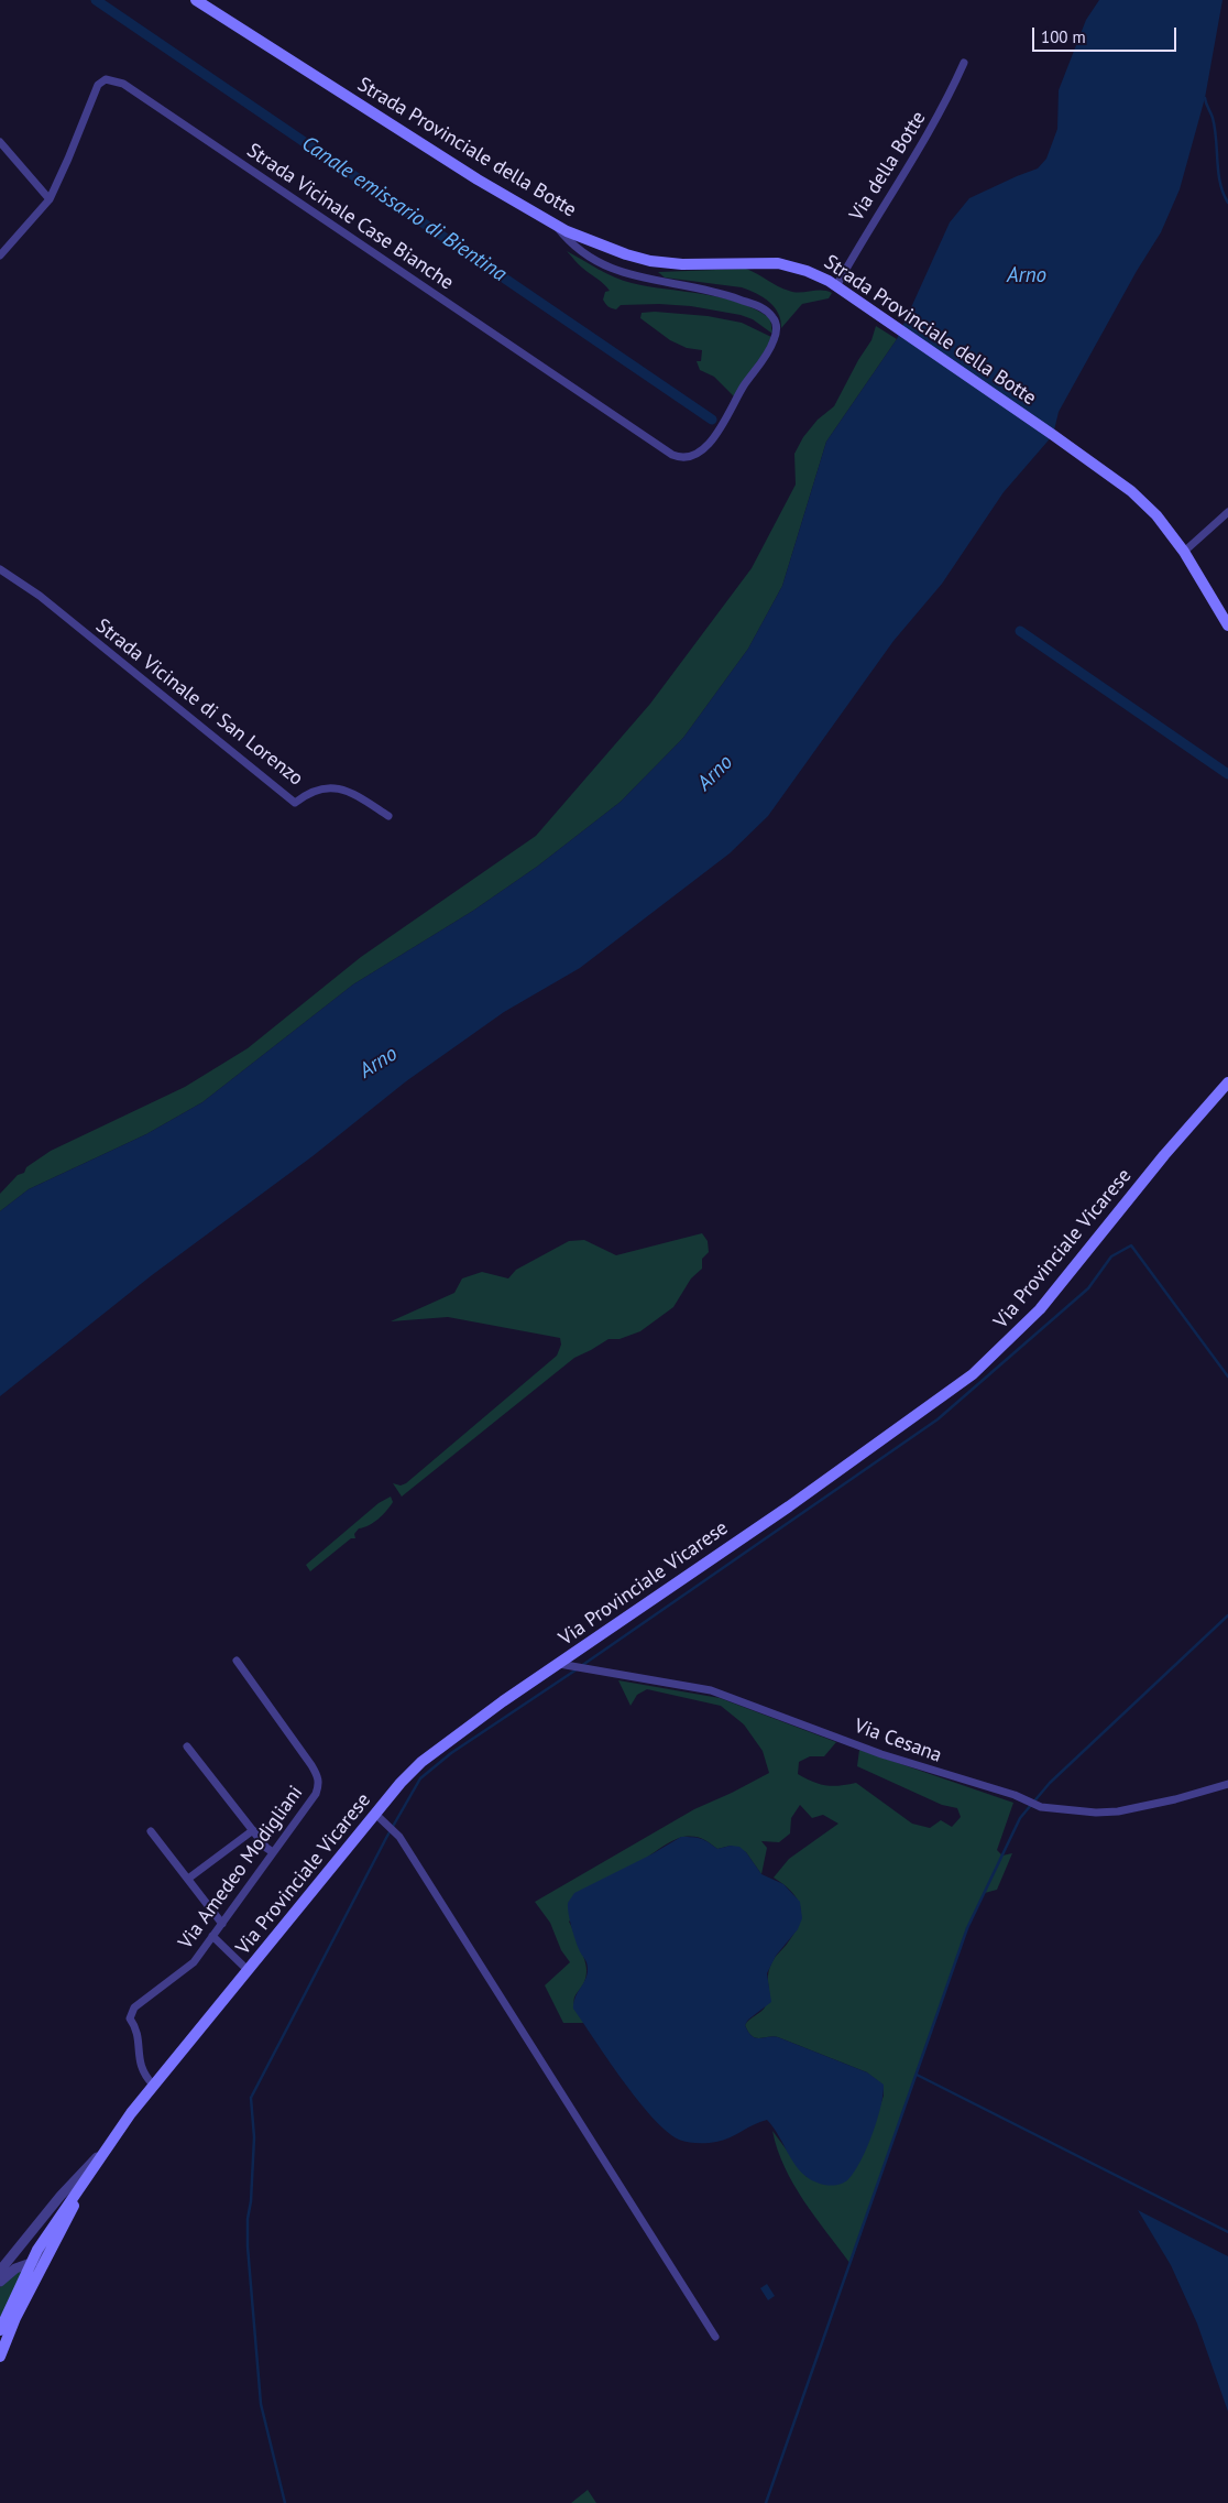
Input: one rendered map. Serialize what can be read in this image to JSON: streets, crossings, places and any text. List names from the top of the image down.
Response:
{
  "streets": {
    "main road": ["Strada Provinciale della Botte", "Via Provinciale Vicarese"],
    "street": [
      "Via della Botte",
      "Strada Vicinale Case Bianche",
      "Strada Vicinale di San Lorenzo",
      "Via Cesana",
      "Via Amedeo Modigliani"
    ]
  },
  "crossings": [
    ["Strada Provinciale della Botte", "Via della Botte"],
    ["Strada Provinciale della Botte", "Strada Vicinale Case Bianche"],
    ["Via Provinciale Vicarese", "Via Cesana"],
    ["Via Provinciale Vicarese", "Via Amedeo Modigliani"]
  ],
  "water": ["Canale emissario di Bientina", "Arno"],
  "scale_bar": "100 m"
}
